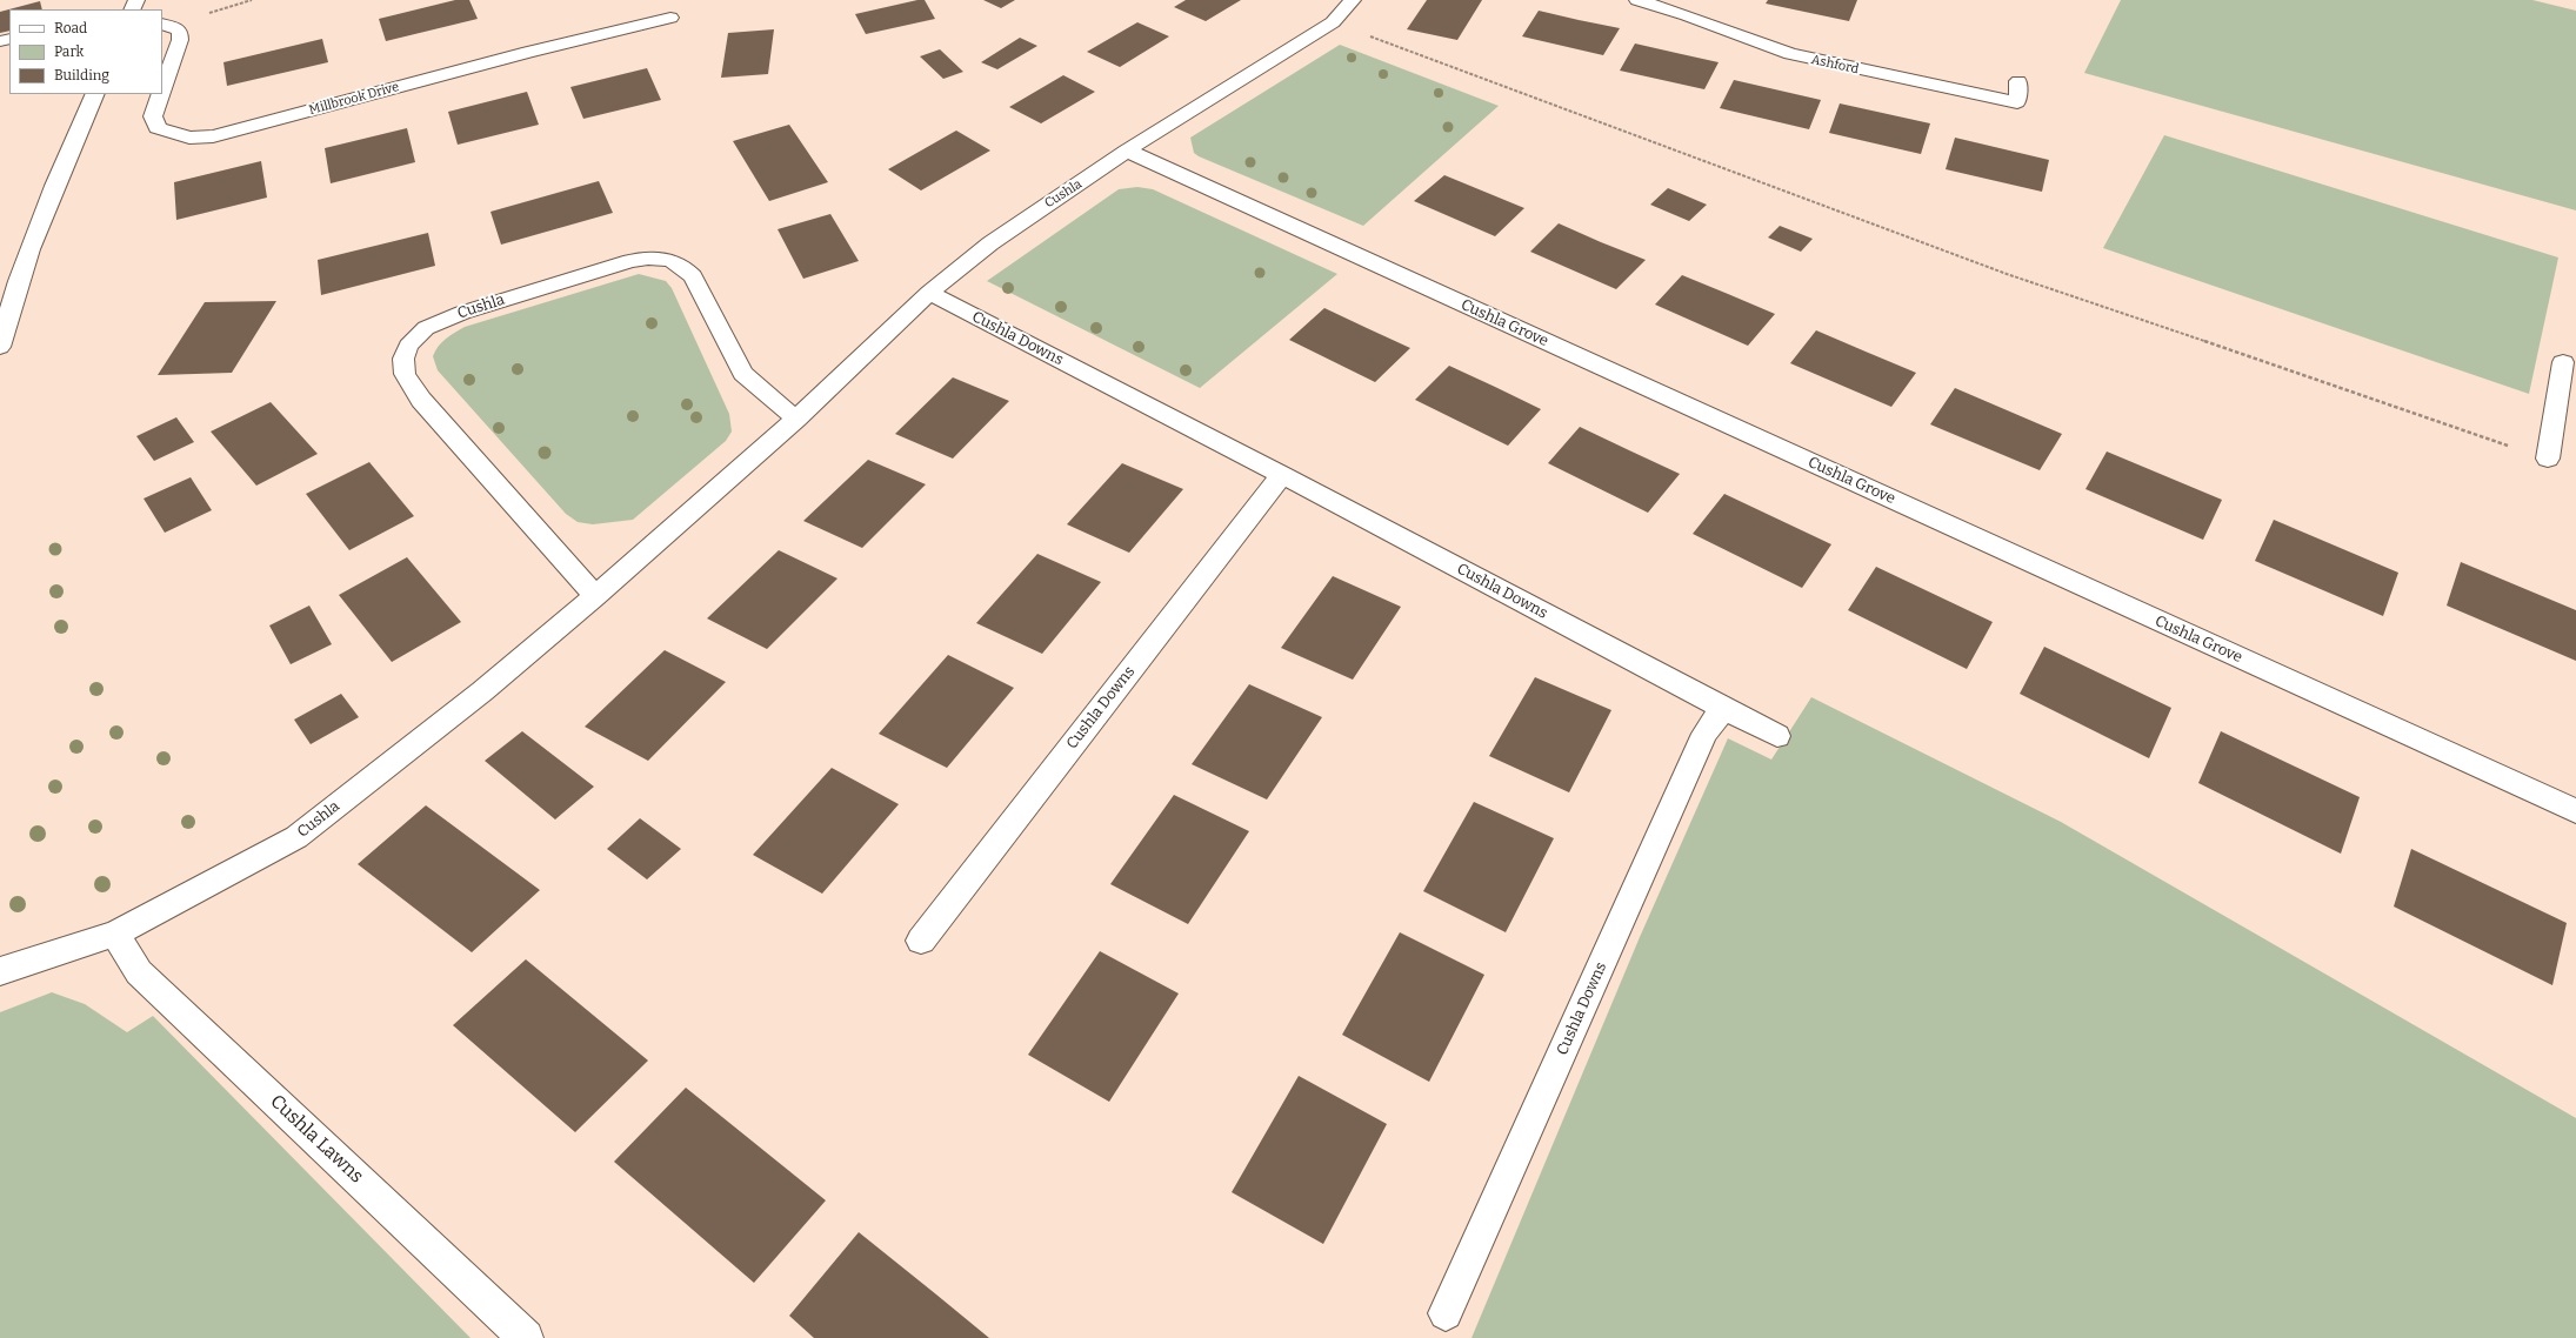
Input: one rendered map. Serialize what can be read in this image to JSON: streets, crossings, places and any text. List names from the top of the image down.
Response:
{
  "streets": {
    "street": [
      "Ashford",
      "Millbrook Drive",
      "Cushla",
      "Cushla Grove",
      "Cushla Downs",
      "Cushla Lawns"
    ]
  },
  "crossings": [
    ["Cushla", "Cushla Grove"],
    ["Cushla", "Cushla Downs"],
    ["Cushla", "Cushla Lawns"]
  ],
  "legend": ["Road", "Park", "Building"]
}
